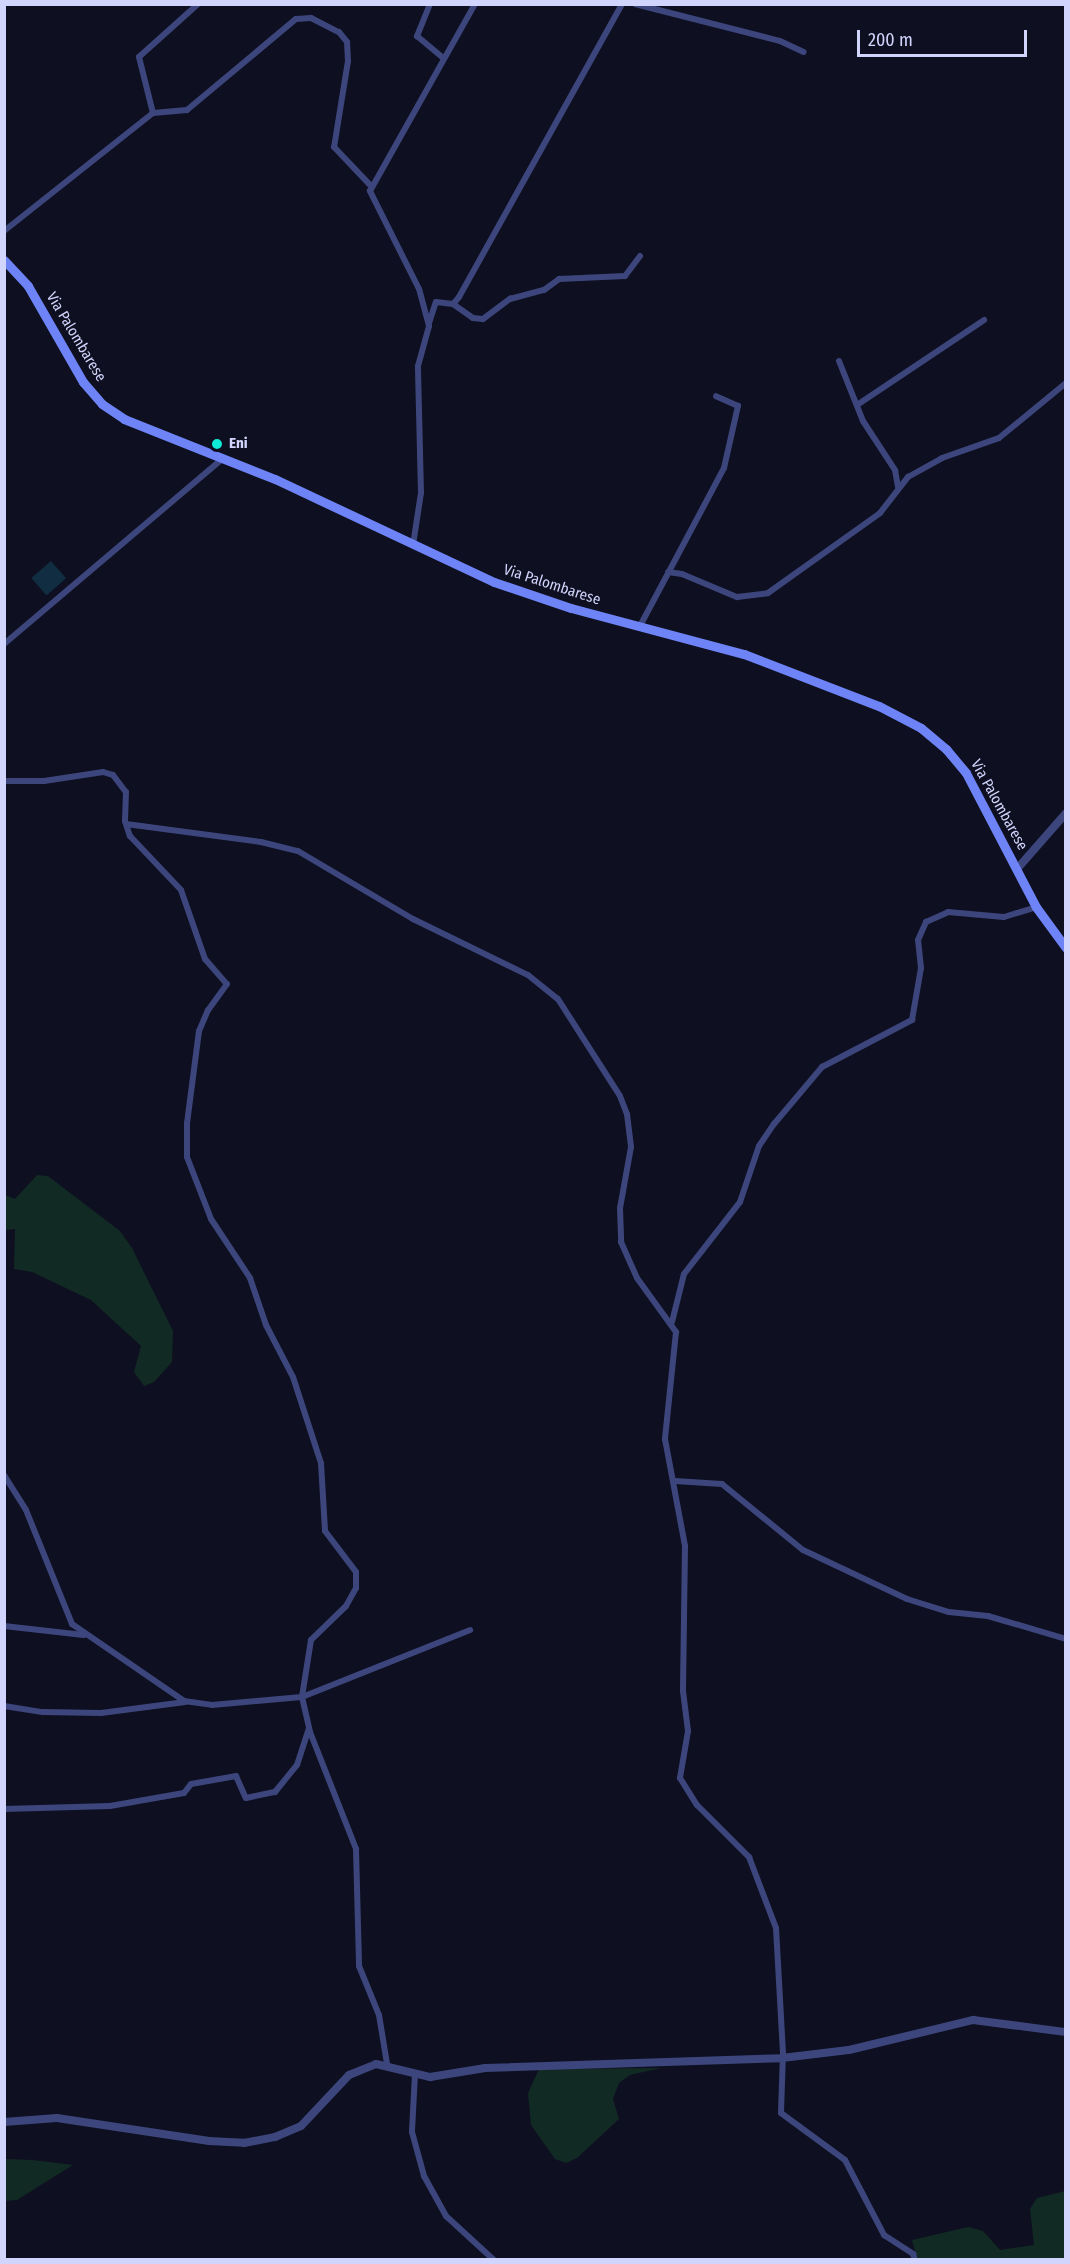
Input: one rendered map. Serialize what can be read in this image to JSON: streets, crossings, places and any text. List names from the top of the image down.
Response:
{
  "streets": {
    "main road": ["Via Palombarese"]
  },
  "places": ["Eni"],
  "scale_bar": "200 m"
}
